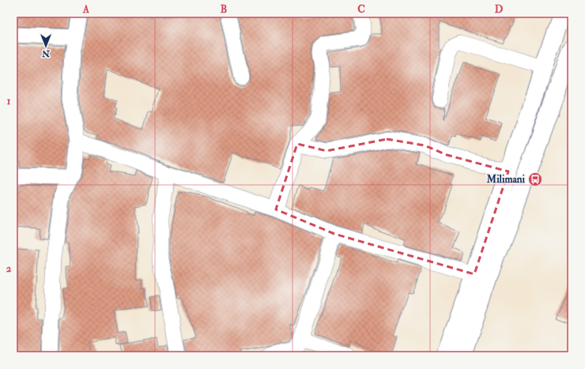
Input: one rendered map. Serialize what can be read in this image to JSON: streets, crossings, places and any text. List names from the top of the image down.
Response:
{
  "places": {
    "bus stop": ["Milimani"]
  },
  "north": "bottom",
  "grid": {
    "columns": [
      "A",
      "B",
      "C",
      "D"
    ],
    "rows": ["1", "2"]
  }
}
